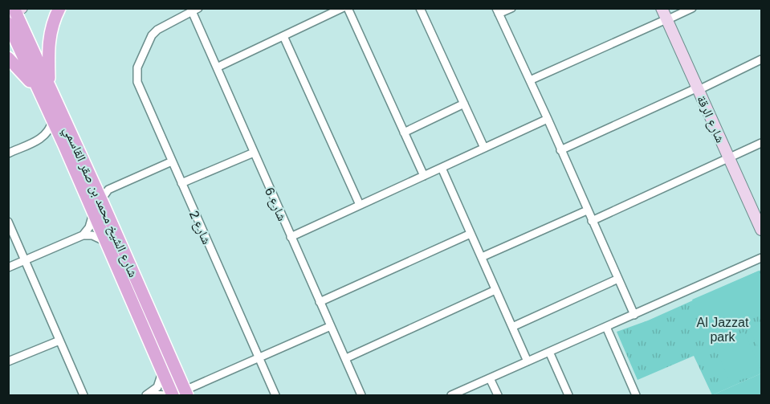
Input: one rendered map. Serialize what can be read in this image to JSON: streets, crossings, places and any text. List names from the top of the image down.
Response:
{
  "streets": {
    "main road": ["شارع الشيخ محمد بن صقر القاسمي"],
    "street": ["شارع الرقة", "شارع 6", "شارع 2"]
  },
  "crossings": [
    ["شارع 6", "شارع 2"]
  ],
  "parks": ["Al Jazzat park"]
}
